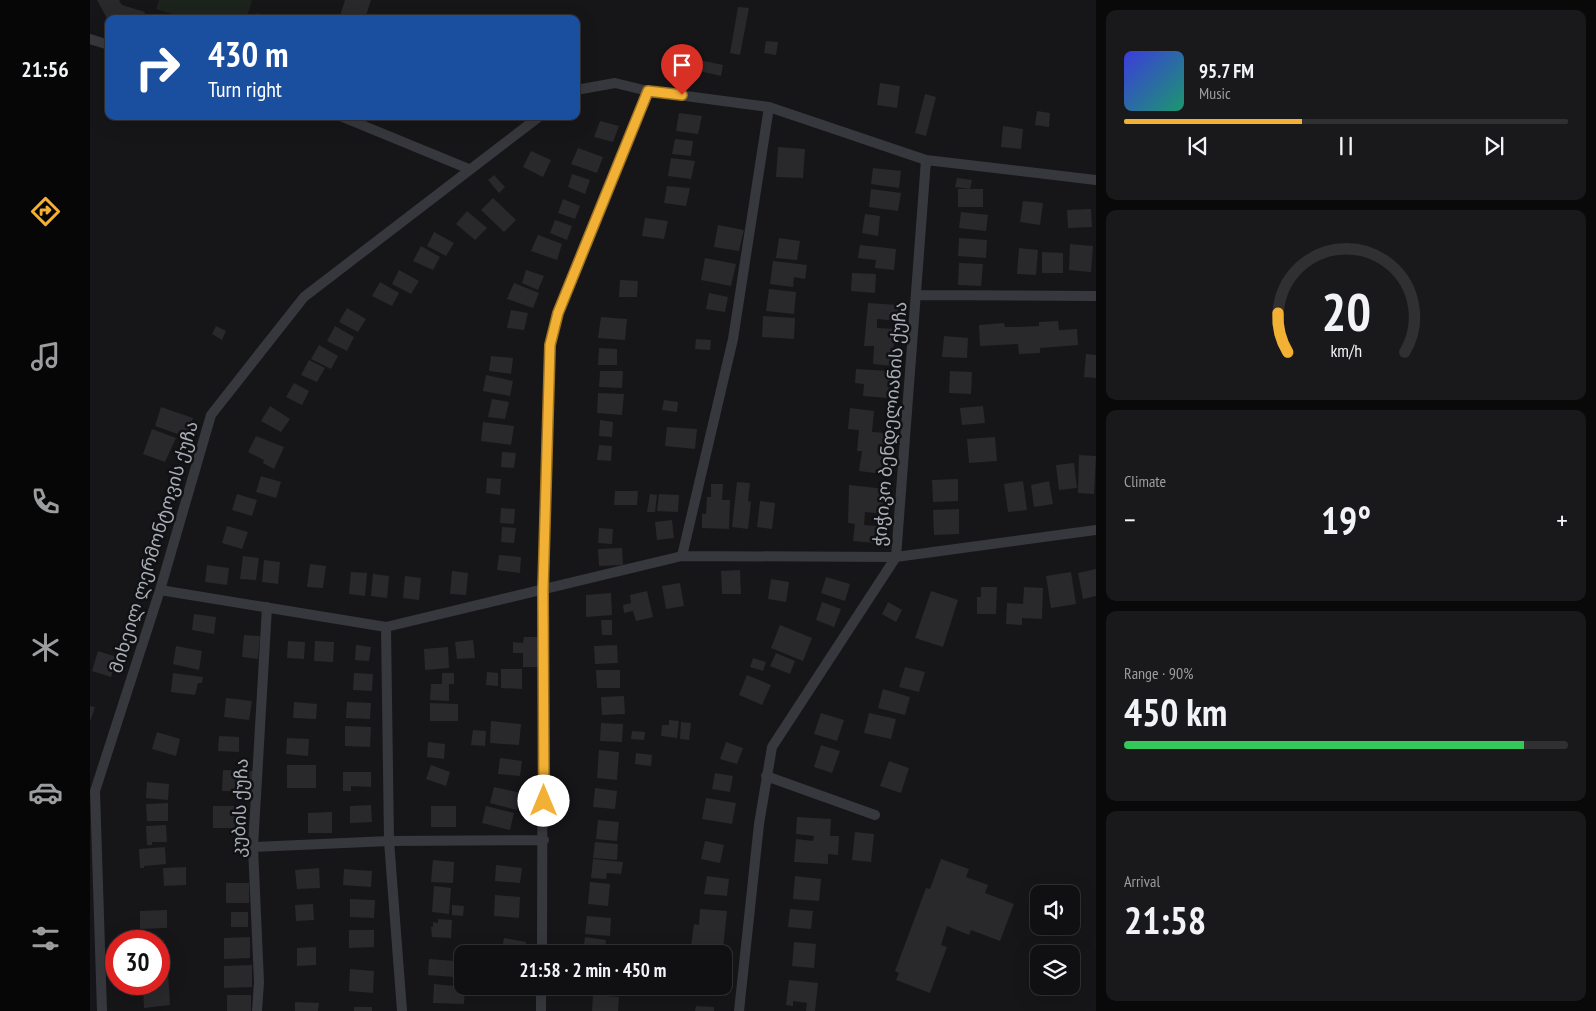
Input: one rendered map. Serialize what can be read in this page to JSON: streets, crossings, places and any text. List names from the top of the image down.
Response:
{
  "streets": {
    "street": ["ჭიჭიკო ბენდელიანის ქუჩა", "მიხეილ ლერმონტოვის ქუჩა", "კუბის ქუჩა"]
  },
  "page": {
    "tabs": "21:56",
    "turn": ["430 m", "Turn right"],
    "song": ["95.7 FM", "Music"],
    "tile": [
      "Climate",
      ["Range · 90%", "450 km"],
      ["Arrival", "21:58"]
    ],
    "heat": ["−", "19°", "+"],
    "limit": "30",
    "trip": "21:58 · 2 min · 450 m",
    "gauge": ["20", "km/h"]
  }
}
